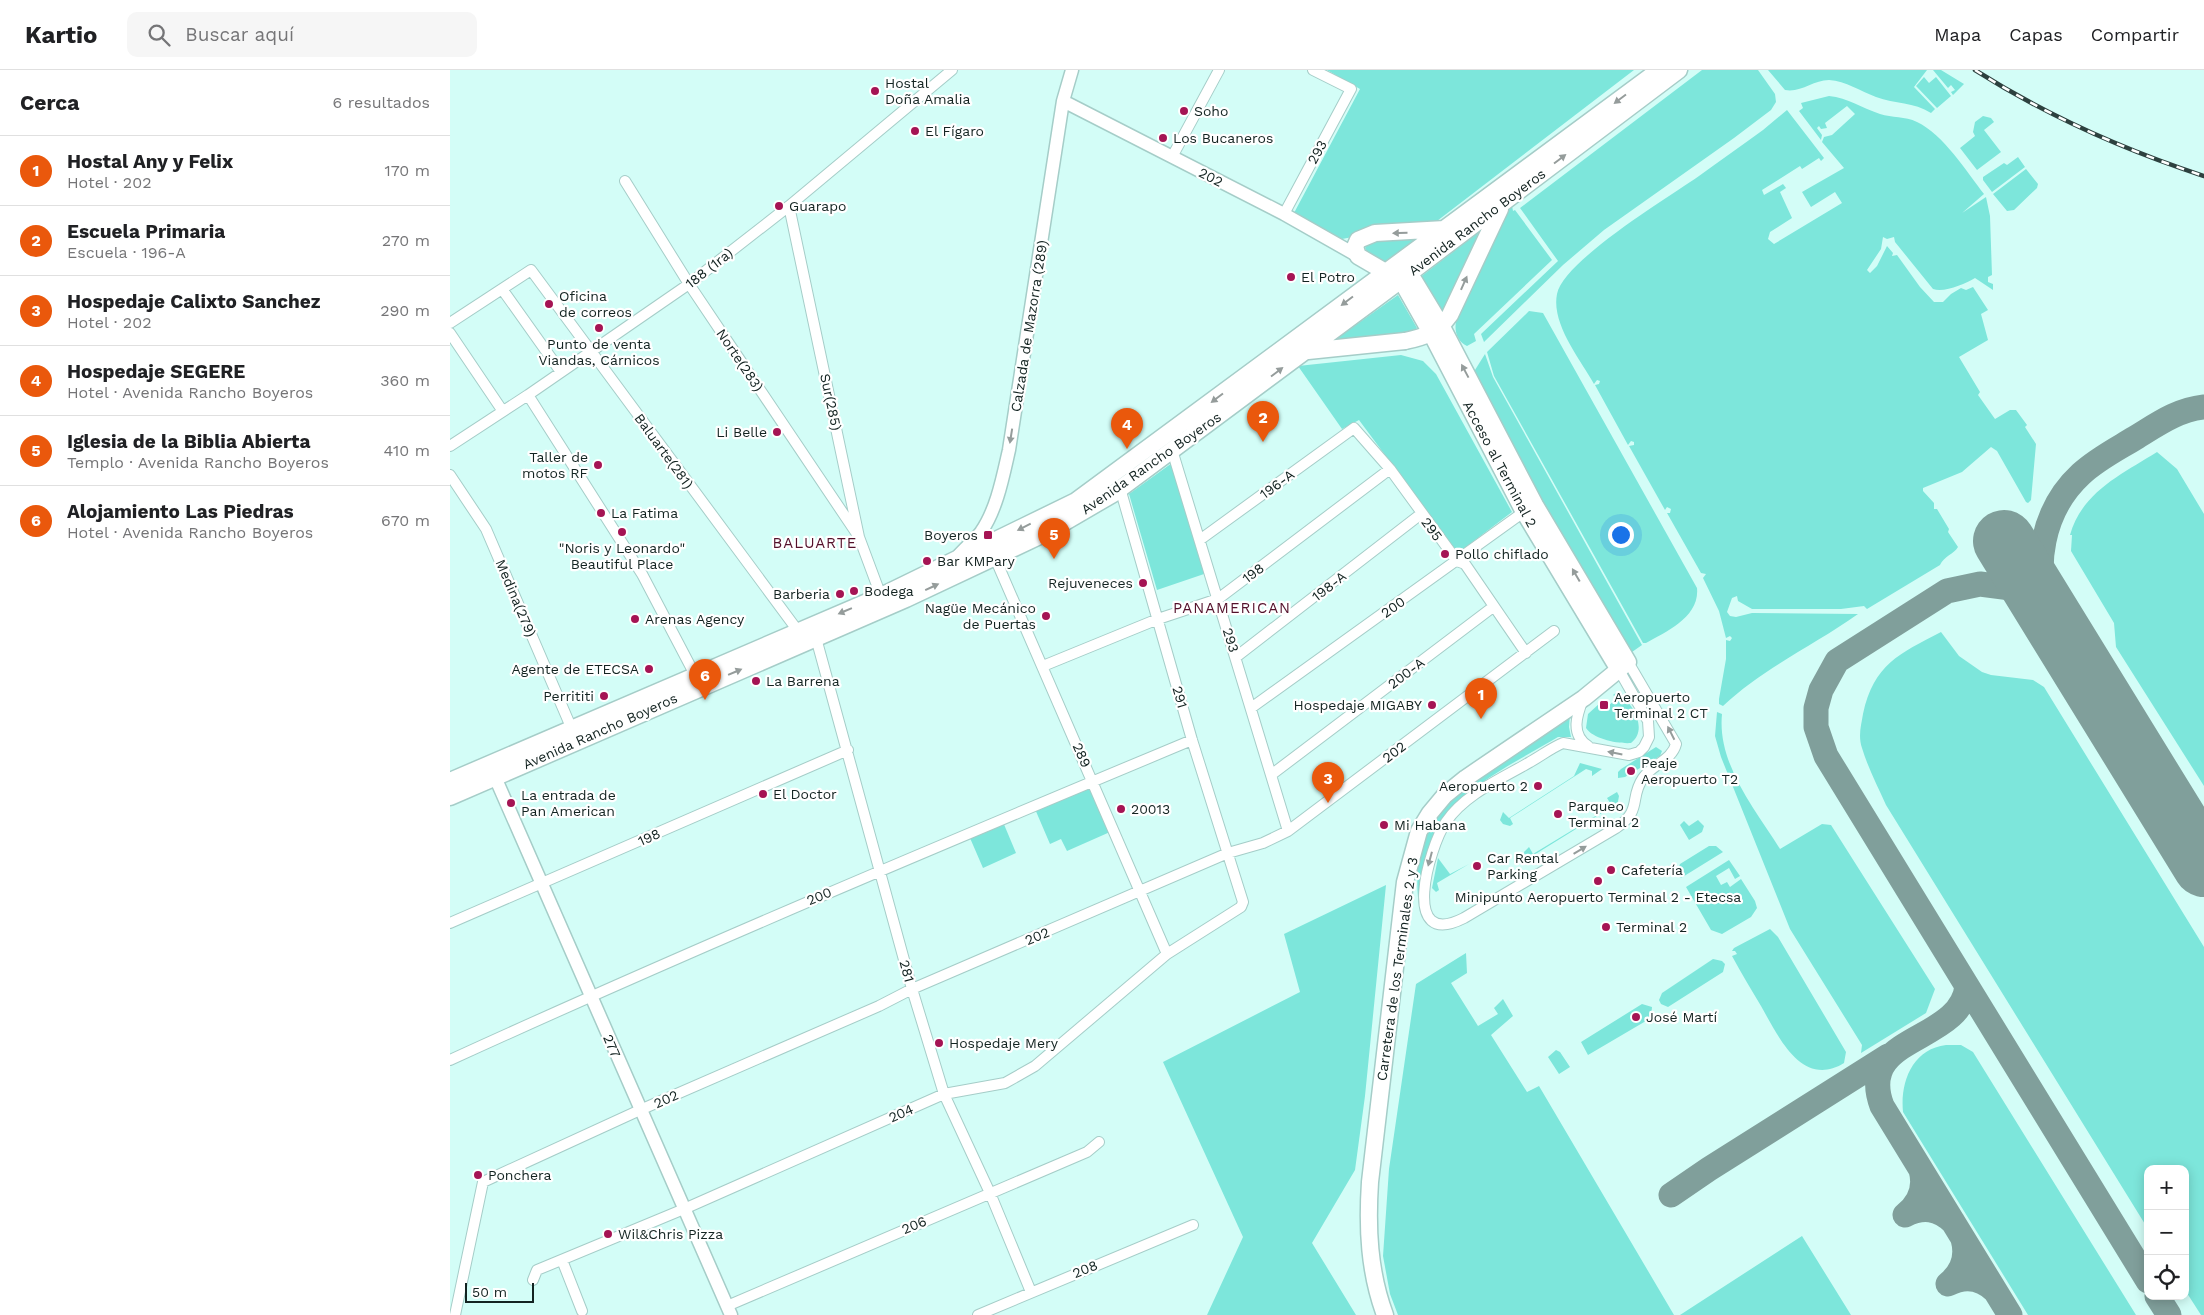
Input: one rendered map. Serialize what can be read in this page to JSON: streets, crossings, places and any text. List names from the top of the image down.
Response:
{
  "streets": {
    "main road": ["Avenida Rancho Boyeros", "Acceso al Terminal 2", "Carretera de los Terminales 2 y 3"],
    "street": [
      "293",
      "202",
      "188 (1ra)",
      "Calzada de Mazorra (289)",
      "Norte(283)",
      "Sur(285)",
      "Baluarte(281)",
      "196-A",
      "295",
      "198",
      "198-A",
      "Medina(279)",
      "200",
      "200-A",
      "291",
      "289",
      "281",
      "277",
      "204",
      "206",
      "208"
    ]
  },
  "crossings": [
    ["293", "202"],
    ["293", "Avenida Rancho Boyeros"],
    ["293", "196-A"],
    ["293", "198"],
    ["293", "198-A"],
    ["293", "200"],
    ["293", "200-A"],
    ["202", "Calzada de Mazorra (289)"],
    ["202", "295"],
    ["202", "291"],
    ["202", "289"],
    ["202", "281"],
    ["202", "277"],
    ["Avenida Rancho Boyeros", "Calzada de Mazorra (289)"],
    ["Avenida Rancho Boyeros", "Sur(285)"],
    ["Avenida Rancho Boyeros", "Baluarte(281)"],
    ["Avenida Rancho Boyeros", "Acceso al Terminal 2"],
    ["Avenida Rancho Boyeros", "Medina(279)"],
    ["Avenida Rancho Boyeros", "291"],
    ["Avenida Rancho Boyeros", "289"],
    ["Avenida Rancho Boyeros", "281"],
    ["Avenida Rancho Boyeros", "277"],
    ["188 (1ra)", "Norte(283)"],
    ["188 (1ra)", "Sur(285)"],
    ["188 (1ra)", "Baluarte(281)"],
    ["Norte(283)", "Sur(285)"],
    ["Acceso al Terminal 2", "200"],
    ["Acceso al Terminal 2", "Carretera de los Terminales 2 y 3"],
    ["196-A", "295"],
    ["295", "198"],
    ["295", "198-A"],
    ["295", "200"],
    ["295", "200-A"],
    ["198", "291"],
    ["198", "289"],
    ["198", "281"],
    ["198", "277"],
    ["200", "291"],
    ["200", "289"],
    ["200", "281"],
    ["200", "277"],
    ["291", "204"],
    ["289", "204"],
    ["281", "204"],
    ["281", "206"],
    ["281", "208"],
    ["277", "204"],
    ["277", "206"]
  ],
  "one_way": ["Calzada de Mazorra (289)"],
  "districts": ["BALUARTE", "PANAMERICAN"],
  "places": {
    "other": [
      "Hostal Doña Amalia",
      "Soho",
      "El Fígaro",
      "Los Bucaneros",
      "Guarapo",
      "El Potro",
      "Oficina de correos",
      "Punto de venta Viandas, Cárnicos",
      "Li Belle",
      "Taller de motos RF",
      "La Fatima",
      "\"Noris y Leonardo\" Beautiful Place",
      "Pollo chiflado",
      "Bar KMPary",
      "Rejuveneces",
      "Bodega",
      "Barberia",
      "Nagüe Mecánico de Puertas",
      "Arenas Agency",
      "Agente de ETECSA",
      "La Barrena",
      "Perrititi",
      "Hospedaje MIGABY",
      "Peaje Aeropuerto T2",
      "Aeropuerto 2",
      "El Doctor",
      "La entrada de Pan American",
      "20013",
      "Parqueo Terminal 2",
      "Mi Habana",
      "Car Rental Parking",
      "Cafetería",
      "Minipunto Aeropuerto Terminal 2 - Etecsa",
      "Terminal 2",
      "José Martí",
      "Hospedaje Mery",
      "Ponchera",
      "Wil&Chris Pizza"
    ],
    "transit": ["Boyeros", "Aeropuerto Terminal 2 CT"]
  },
  "scale_bar": "50 m",
  "page": {
    "header": "Kartio",
    "search": "Buscar aquí",
    "nav": ["Mapa", "Capas", "Compartir"],
    "heading": ["Cerca", "6 resultados"],
    "list": [
      {
        "mark": "1",
        "name": "Hostal Any y Felix",
        "note": "Hotel · 202",
        "value": "170 m"
      },
      {
        "mark": "2",
        "name": "Escuela Primaria",
        "note": "Escuela · 196-A",
        "value": "270 m"
      },
      {
        "mark": "3",
        "name": "Hospedaje Calixto Sanchez",
        "note": "Hotel · 202",
        "value": "290 m"
      },
      {
        "mark": "4",
        "name": "Hospedaje SEGERE",
        "note": "Hotel · Avenida Rancho Boyeros",
        "value": "360 m"
      },
      {
        "mark": "5",
        "name": "Iglesia de la Biblia Abierta",
        "note": "Templo · Avenida Rancho Boyeros",
        "value": "410 m"
      },
      {
        "mark": "6",
        "name": "Alojamiento Las Piedras",
        "note": "Hotel · Avenida Rancho Boyeros",
        "value": "670 m"
      }
    ],
    "pins": [
      "2",
      "4",
      "5",
      "6",
      "1",
      "3"
    ],
    "map_buttons": ["+", "−"],
    "scale": "50 m"
  }
}
